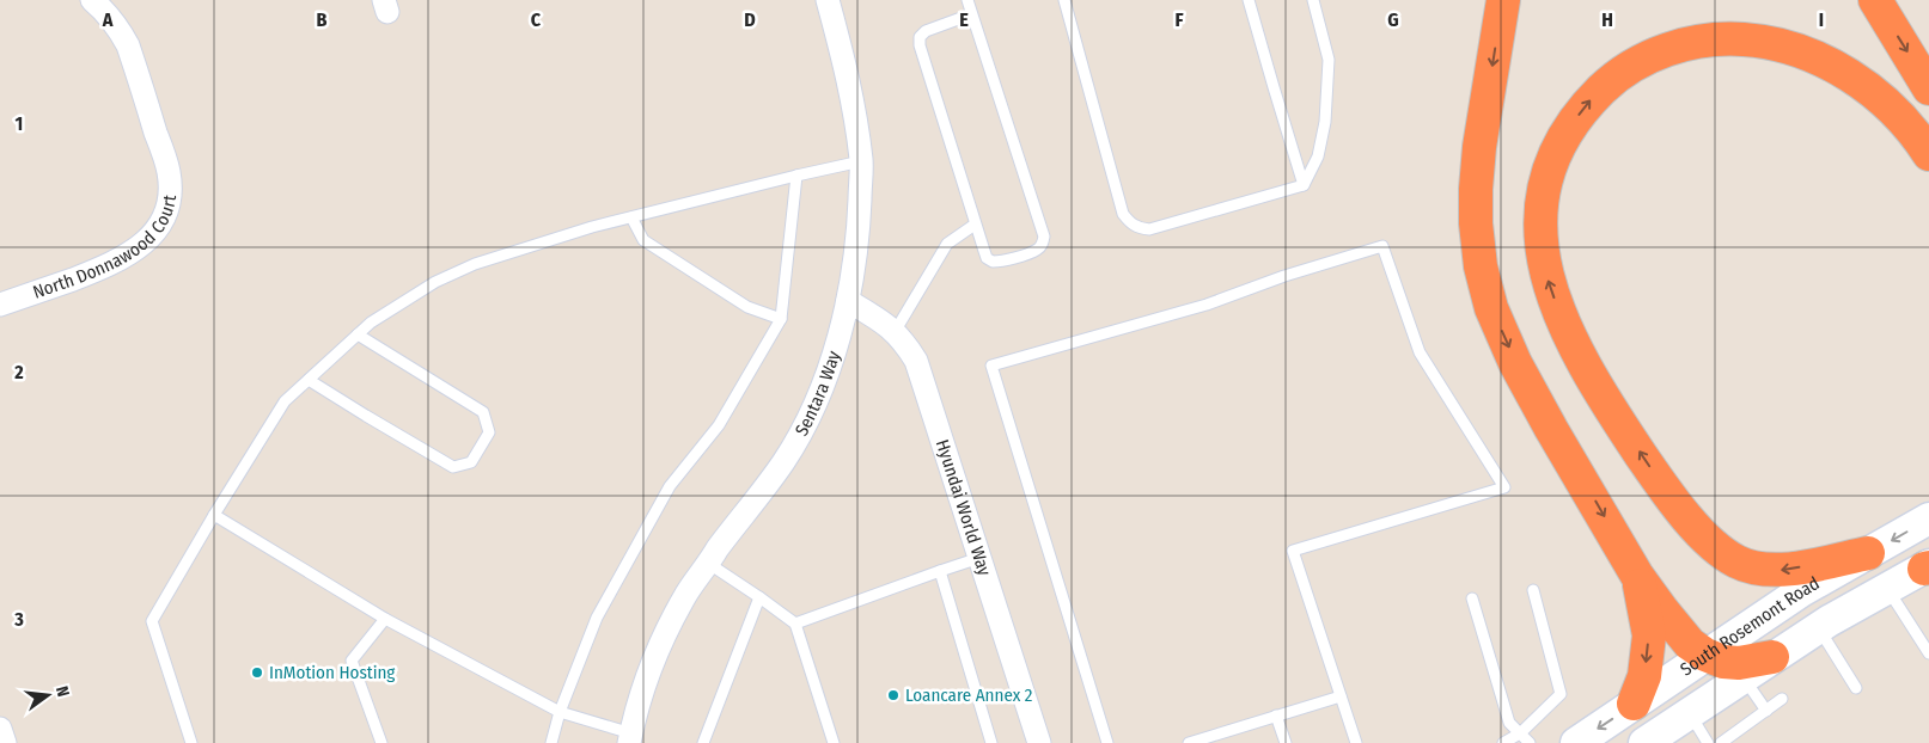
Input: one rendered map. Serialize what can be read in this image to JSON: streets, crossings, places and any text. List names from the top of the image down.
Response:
{
  "streets": {
    "main road": ["South Rosemont Road"],
    "street": ["North Donnawood Court", "Sentara Way", "Hyundai World Way"]
  },
  "crossings": [
    ["Sentara Way", "Hyundai World Way"]
  ],
  "places": ["InMotion Hosting", "Loancare Annex 2"],
  "north": "right",
  "grid": {
    "columns": [
      "A",
      "B",
      "C",
      "D",
      "E",
      "F",
      "G",
      "H",
      "I"
    ],
    "rows": ["1", "2", "3"]
  }
}
